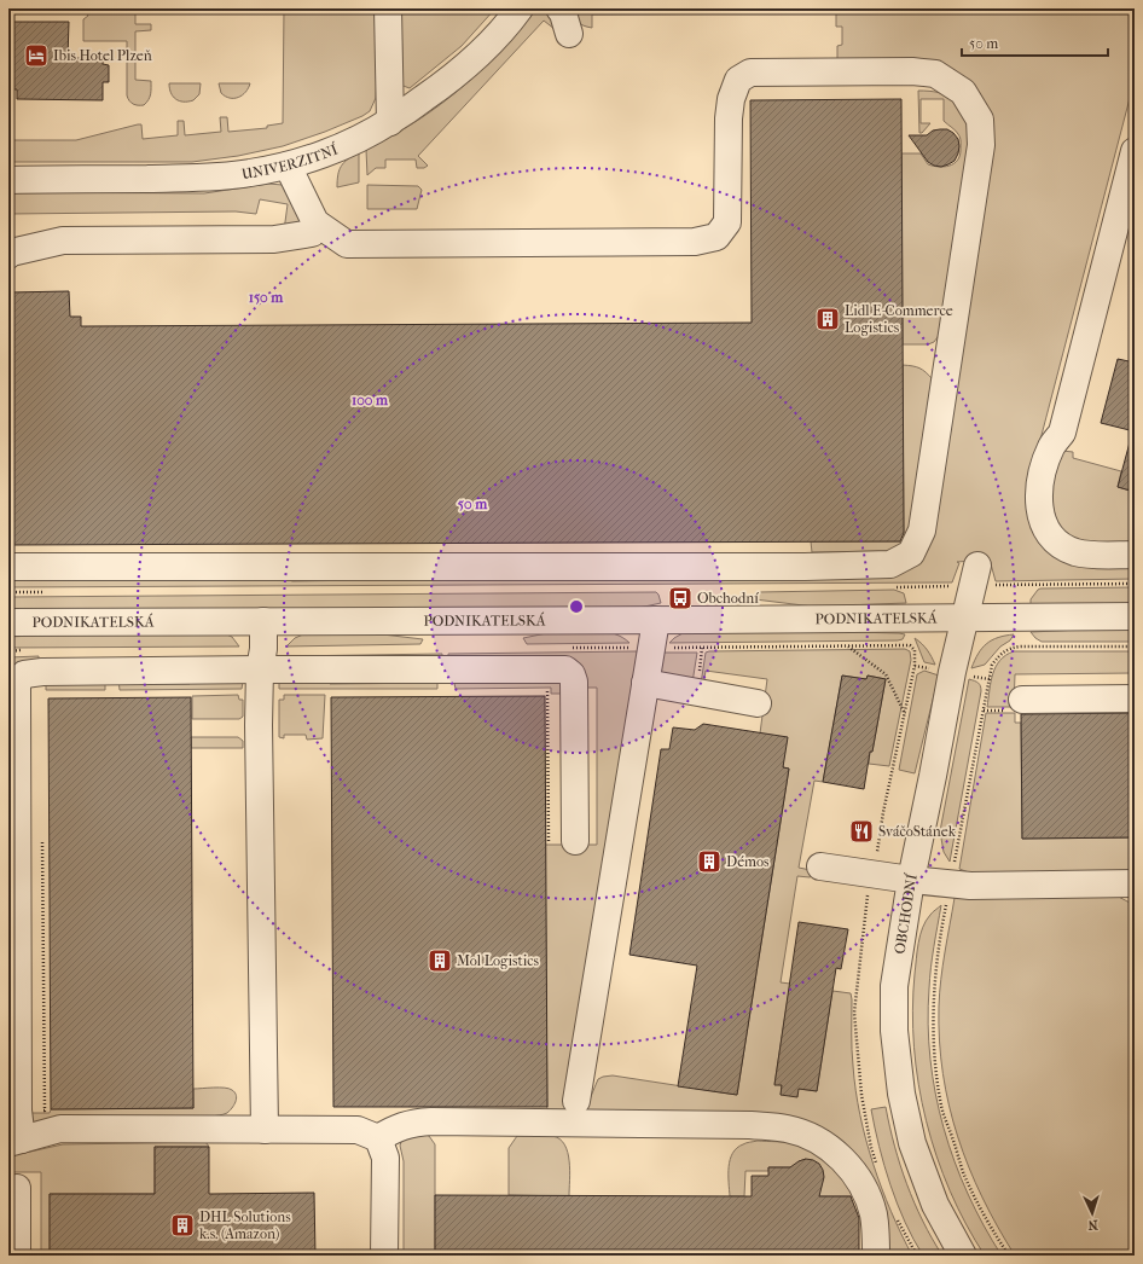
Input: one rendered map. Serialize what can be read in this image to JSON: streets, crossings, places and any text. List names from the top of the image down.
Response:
{
  "streets": {
    "street": ["UNIVERZITNÍ", "PODNIKATELSKÁ", "OBCHODNÍ"]
  },
  "crossings": [
    ["PODNIKATELSKÁ", "OBCHODNÍ"]
  ],
  "places": {
    "hotel": ["Ibis Hotel Plzeň"],
    "building": [
      "Lidl E-Commerce Logistics",
      "Démos",
      "Mol Logistics",
      "DHL Solutions k.s. (Amazon)"
    ],
    "bus stop": ["Obchodní"],
    "restaurant": ["SváčoStánek"]
  },
  "scale_bar": "50 m",
  "north": "bottom",
  "rings": ["150 m", "100 m", "50 m"]
}
